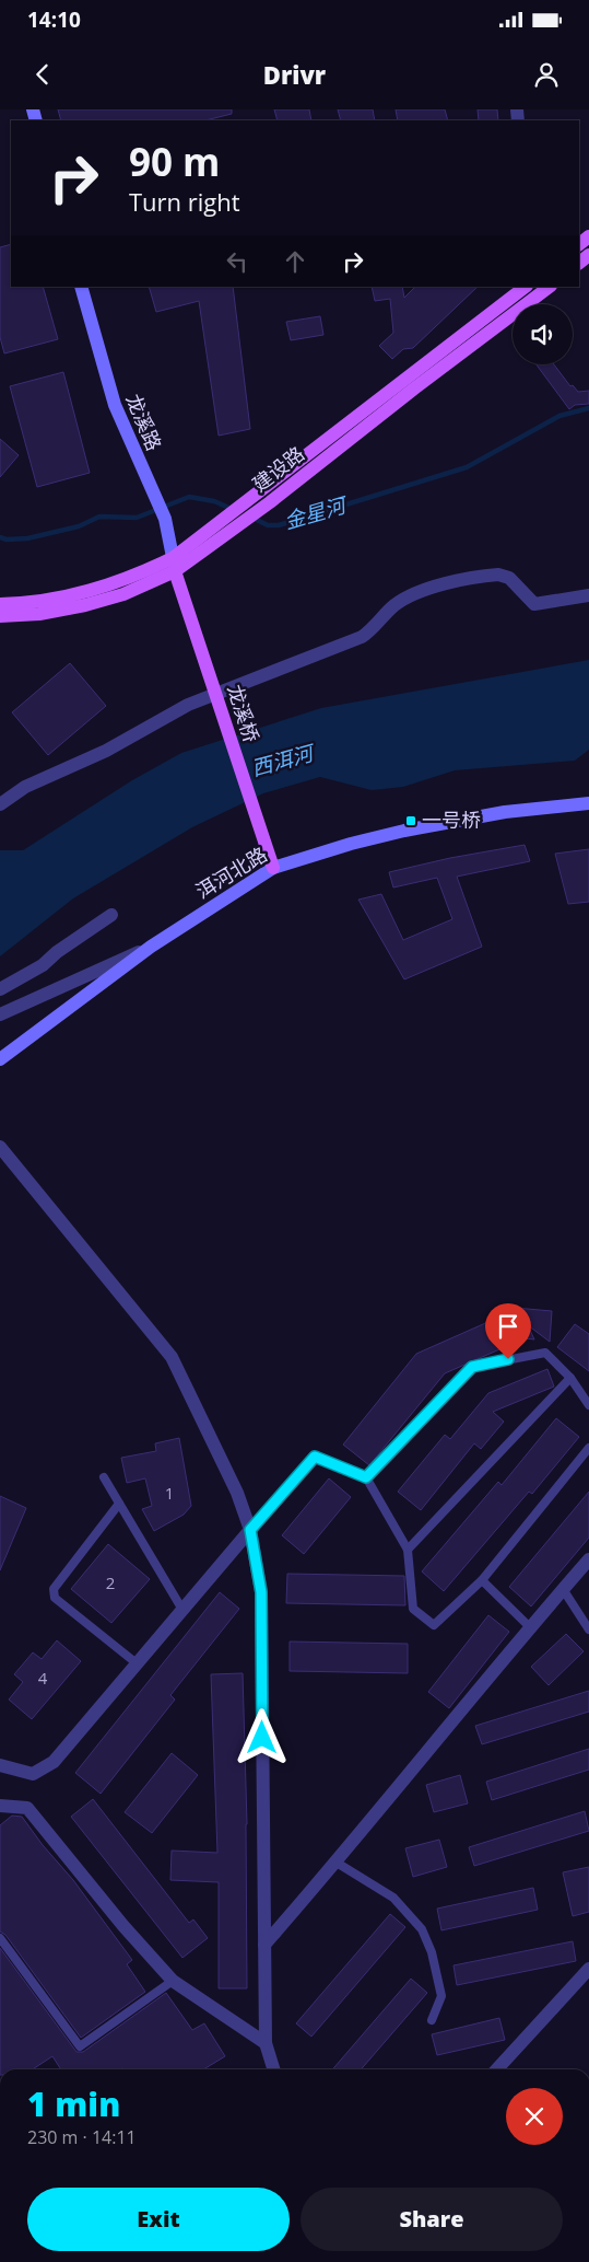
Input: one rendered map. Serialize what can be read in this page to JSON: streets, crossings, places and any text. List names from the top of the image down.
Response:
{
  "streets": {
    "main road": ["建设路", "龙溪桥"],
    "street": ["龙溪路", "洱河北路"]
  },
  "crossings": [
    ["龙溪路", "建设路"],
    ["龙溪路", "龙溪桥"],
    ["建设路", "龙溪桥"],
    ["龙溪桥", "洱河北路"]
  ],
  "water": ["金星河", "西洱河"],
  "places": {
    "transit": ["一号桥"]
  },
  "house_numbers": ["1", "2", "4"],
  "page": {
    "status": "14:10",
    "header": "Drivr",
    "turn": ["90 m", "Turn right"],
    "heading": ["1 min", "230 m · 14:11"],
    "buttons": ["Exit", "Share"]
  }
}
